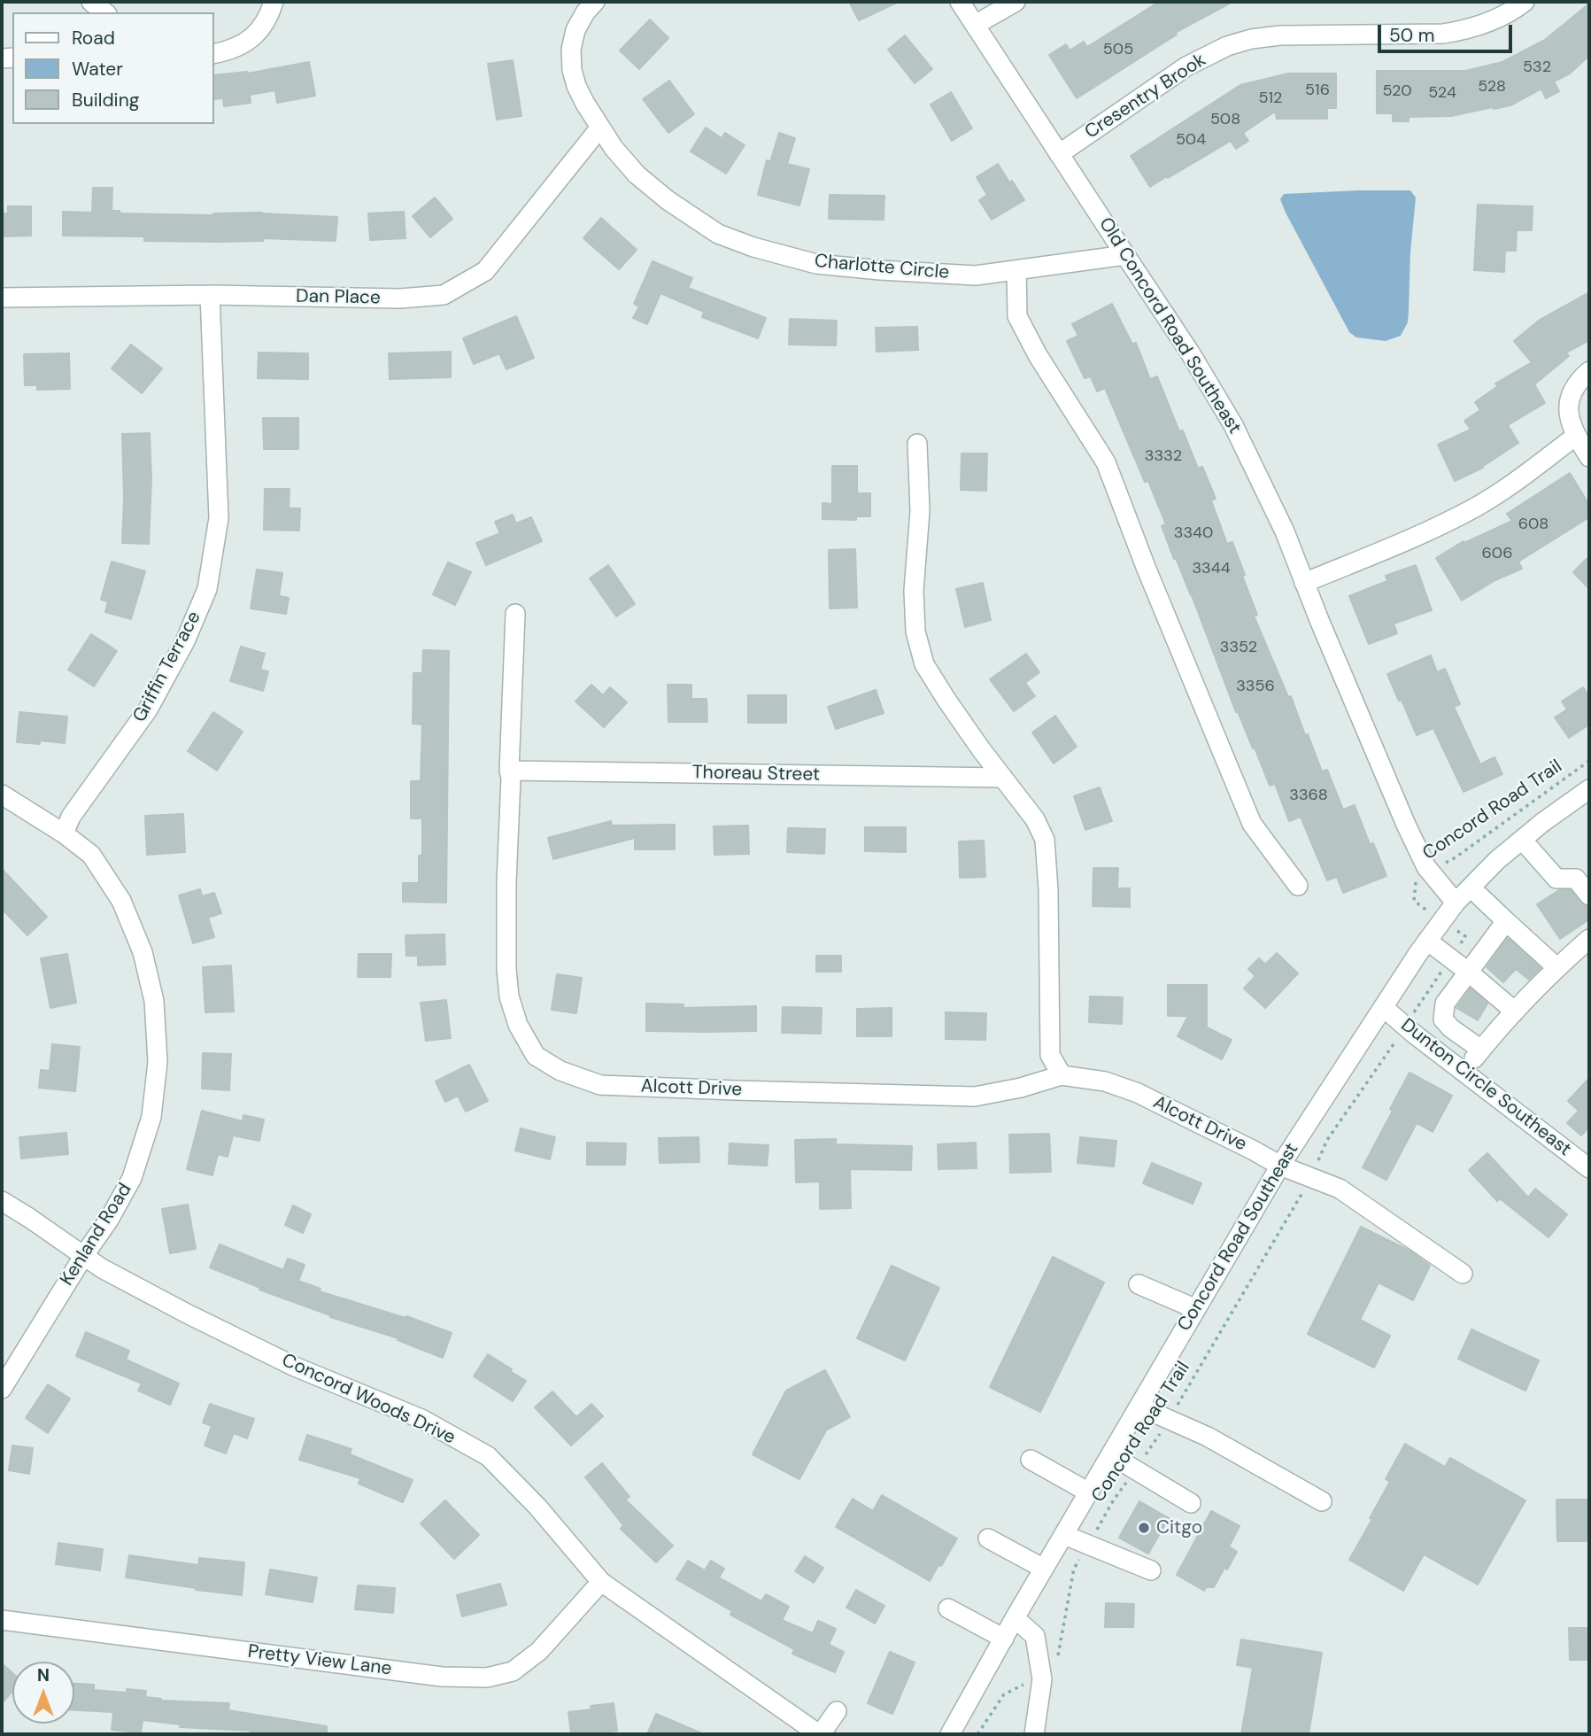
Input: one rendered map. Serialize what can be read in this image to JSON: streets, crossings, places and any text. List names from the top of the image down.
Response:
{
  "streets": {
    "street": [
      "Cresentry Brook",
      "Charlotte Circle",
      "Dan Place",
      "Old Concord Road Southeast",
      "Griffin Terrace",
      "Thoreau Street",
      "Dunton Circle Southeast",
      "Alcott Drive",
      "Kenland Road",
      "Concord Road Southeast",
      "Concord Woods Drive",
      "Pretty View Lane"
    ],
    "path": ["Concord Road Trail"]
  },
  "crossings": [
    ["Cresentry Brook", "Old Concord Road Southeast"],
    ["Charlotte Circle", "Dan Place"],
    ["Charlotte Circle", "Old Concord Road Southeast"],
    ["Dan Place", "Griffin Terrace"],
    ["Old Concord Road Southeast", "Concord Road Trail"],
    ["Old Concord Road Southeast", "Concord Road Southeast"],
    ["Griffin Terrace", "Kenland Road"],
    ["Thoreau Street", "Alcott Drive"],
    ["Concord Road Trail", "Dunton Circle Southeast"],
    ["Concord Road Trail", "Alcott Drive"],
    ["Concord Road Trail", "Concord Road Southeast"],
    ["Dunton Circle Southeast", "Concord Road Southeast"],
    ["Alcott Drive", "Concord Road Southeast"],
    ["Kenland Road", "Concord Woods Drive"],
    ["Concord Woods Drive", "Pretty View Lane"]
  ],
  "places": ["Citgo"],
  "house_numbers": [
    "505",
    "532",
    "528",
    "516",
    "520",
    "524",
    "512",
    "508",
    "504",
    "3332",
    "608",
    "3340",
    "606",
    "3344",
    "3352",
    "3356",
    "3368"
  ],
  "legend": ["Road", "Water", "Building"],
  "scale_bar": "50 m",
  "north": "top"
}
